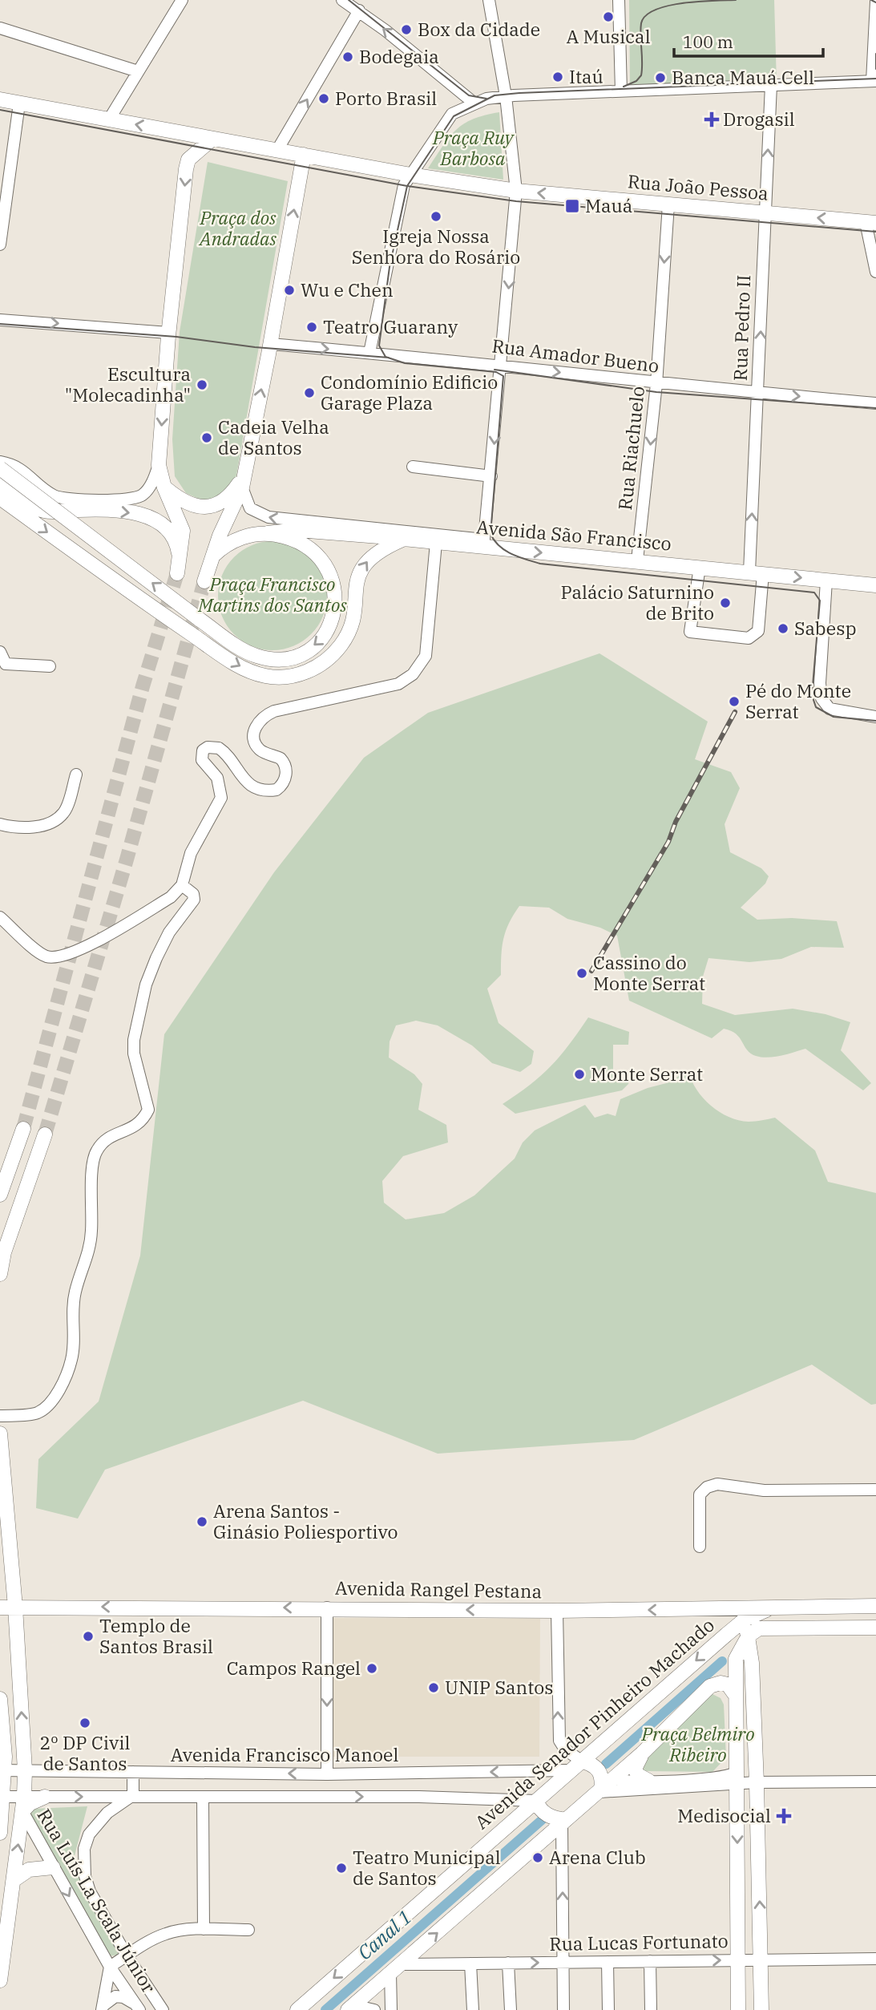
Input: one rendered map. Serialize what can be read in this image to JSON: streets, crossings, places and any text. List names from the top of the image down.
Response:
{
  "streets": {
    "main road": [
      "Rua João Pessoa",
      "Avenida São Francisco",
      "Avenida Rangel Pestana",
      "Avenida Senador Pinheiro Machado"
    ],
    "street": [
      "Rua Pedro II",
      "Rua Amador Bueno",
      "Rua Riachuelo",
      "Avenida Francisco Manoel",
      "Rua Luís La Scala Júnior",
      "Rua Lucas Fortunato"
    ]
  },
  "crossings": [
    ["Rua João Pessoa", "Rua Pedro II"],
    ["Rua João Pessoa", "Rua Riachuelo"],
    ["Rua Pedro II", "Rua Amador Bueno"],
    ["Rua Pedro II", "Avenida São Francisco"],
    ["Rua Amador Bueno", "Rua Riachuelo"],
    ["Rua Riachuelo", "Avenida São Francisco"],
    ["Avenida Rangel Pestana", "Avenida Senador Pinheiro Machado"],
    ["Avenida Senador Pinheiro Machado", "Avenida Francisco Manoel"]
  ],
  "one_way": [
    "Rua João Pessoa",
    "Rua Pedro II",
    "Rua Amador Bueno",
    "Rua Riachuelo",
    "Avenida Rangel Pestana"
  ],
  "water": ["Canal 1"],
  "parks": [
    "Praça Ruy Barbosa",
    "Praça dos Andradas",
    "Praça Francisco Martins dos Santos",
    "Praça Belmiro Ribeiro"
  ],
  "places": {
    "other": [
      "A Musical",
      "Box da Cidade",
      "Bodegaia",
      "Itaú",
      "Banca Mauá Cell",
      "Porto Brasil",
      "Igreja Nossa Senhora do Rosário",
      "Wu e Chen",
      "Teatro Guarany",
      "Escultura \"Molecadinha\"",
      "Condomínio Edificio Garage Plaza",
      "Cadeia Velha de Santos",
      "Palácio Saturnino de Brito",
      "Sabesp",
      "Pé do Monte Serrat",
      "Cassino do Monte Serrat",
      "Monte Serrat",
      "Arena Santos - Ginásio Poliesportivo",
      "Templo de Santos Brasil",
      "Campos Rangel",
      "UNIP Santos",
      "2º DP Civil de Santos",
      "Arena Club",
      "Teatro Municipal de Santos"
    ],
    "health": ["Drogasil", "Medisocial"],
    "transit": ["Mauá"]
  },
  "scale_bar": "100 m"
}
